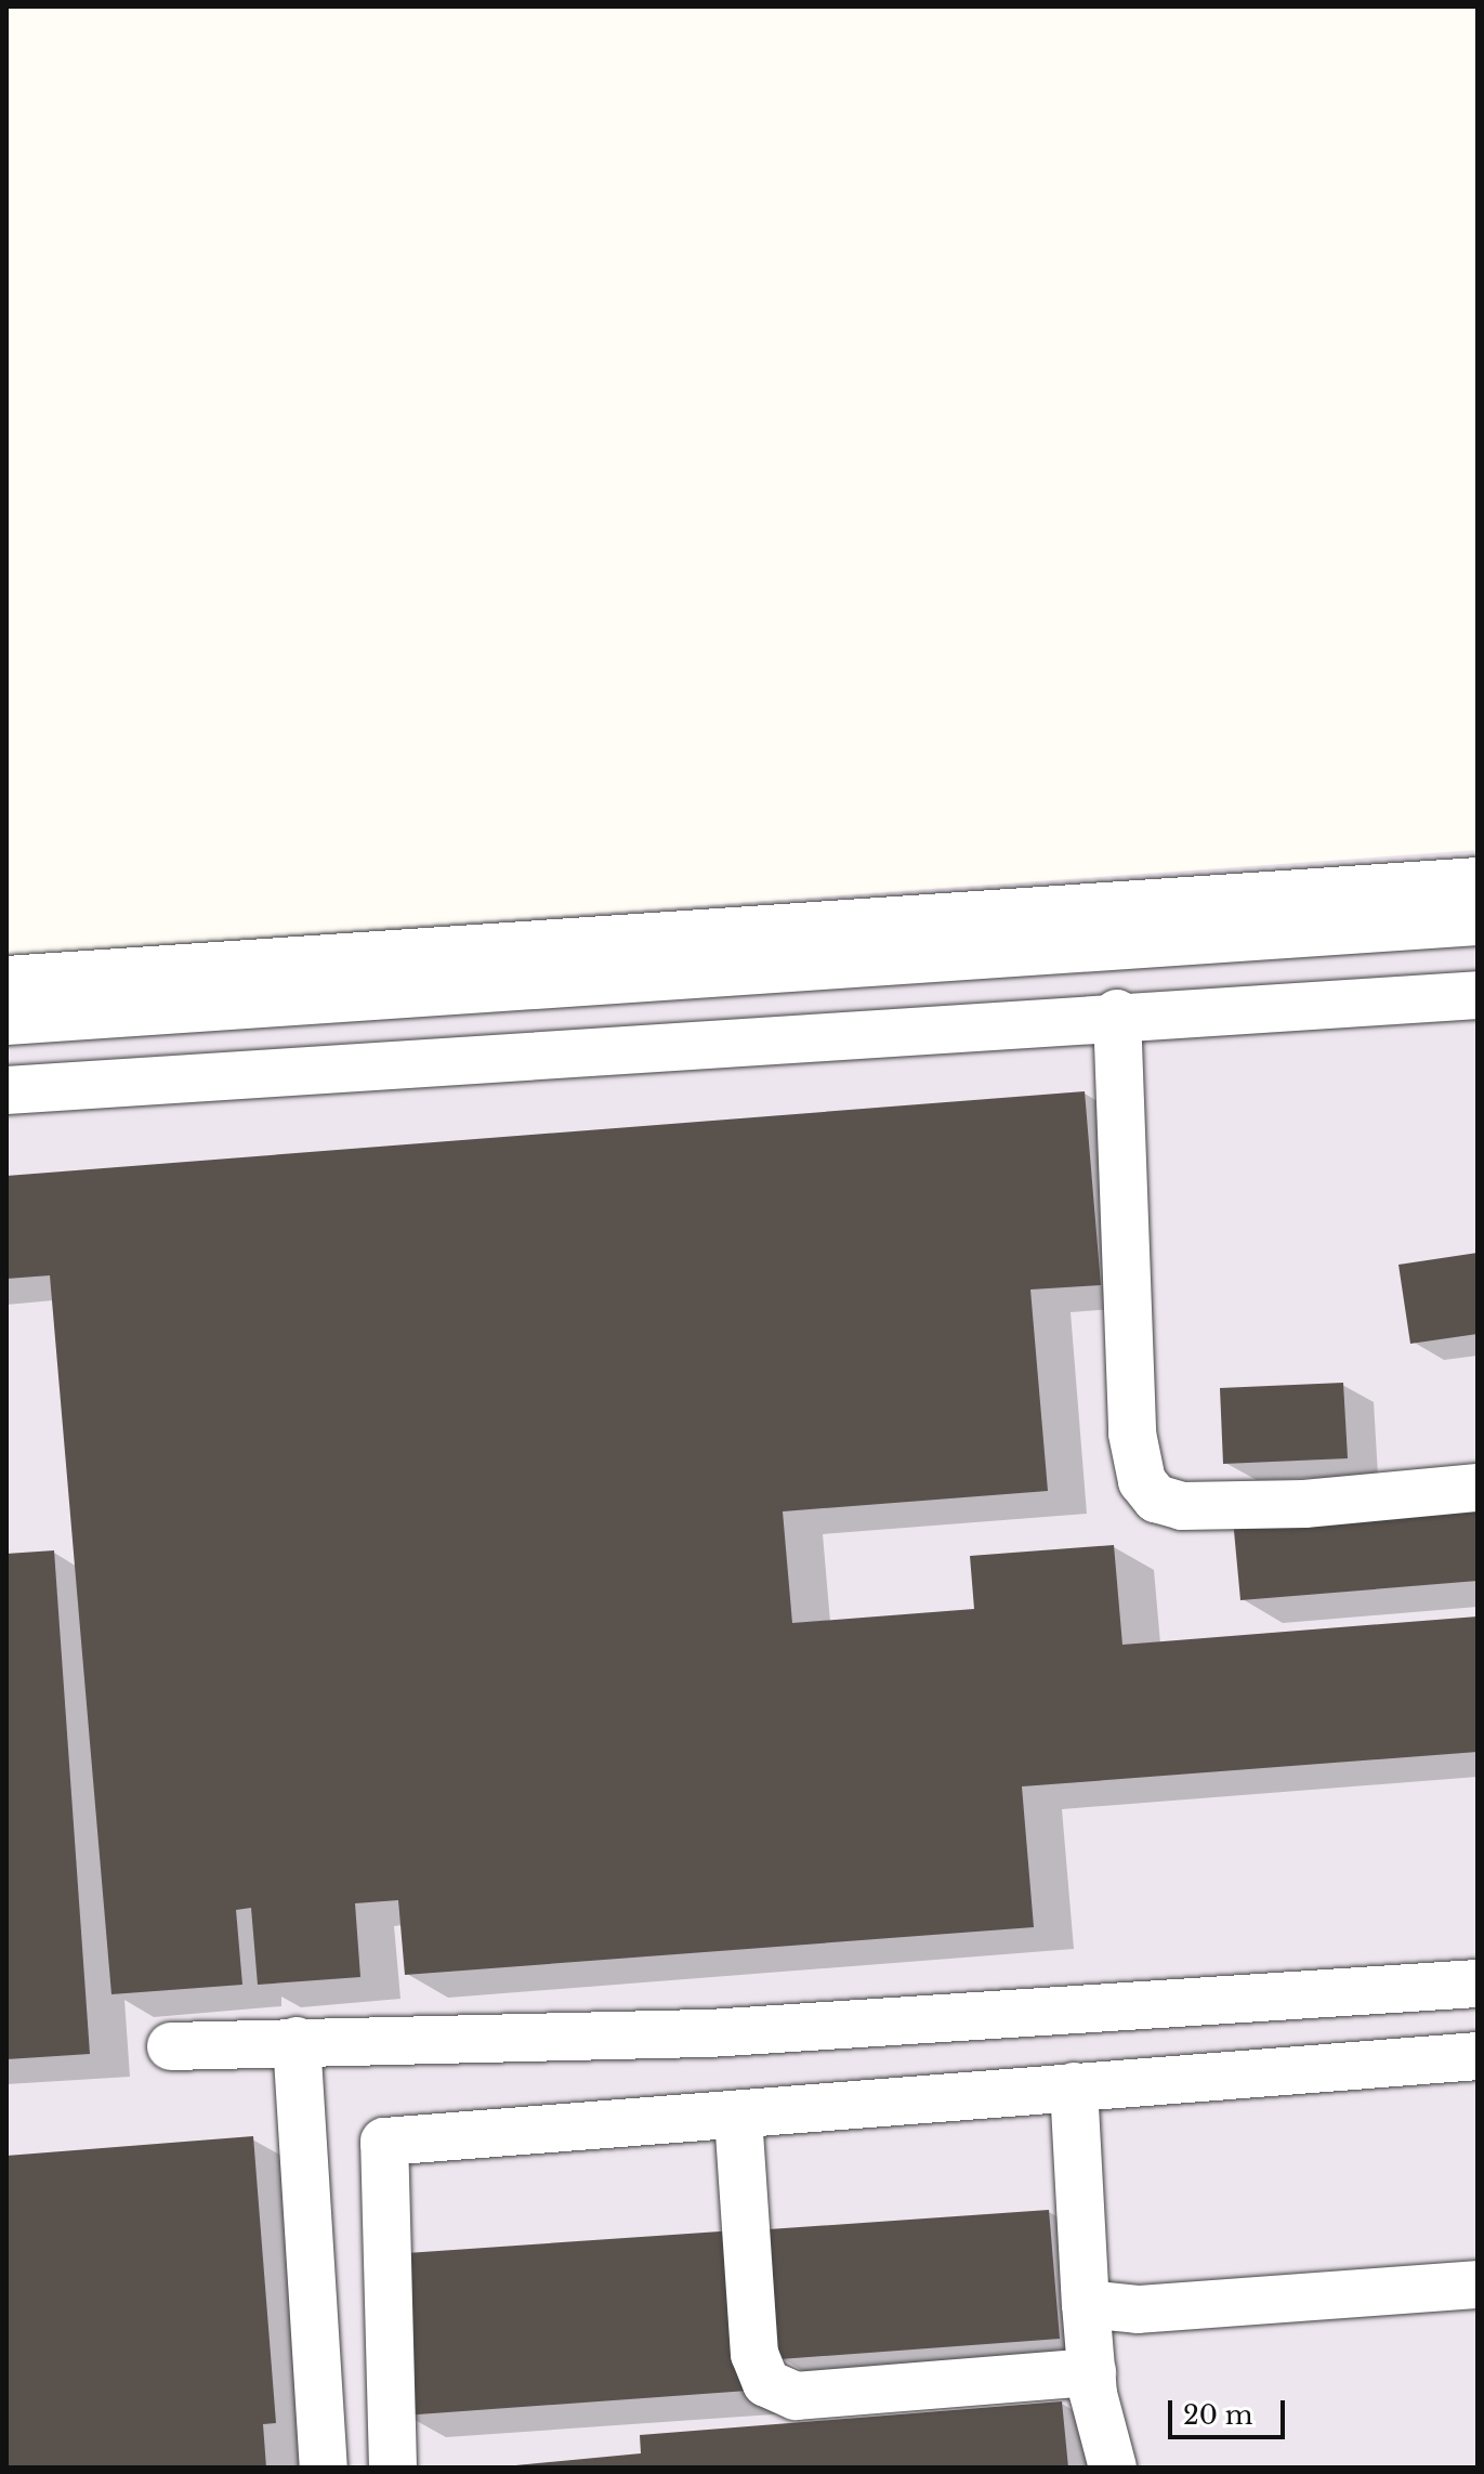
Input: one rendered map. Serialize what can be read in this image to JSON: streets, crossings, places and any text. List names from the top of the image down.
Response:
{
  "scale_bar": "20 m"
}
